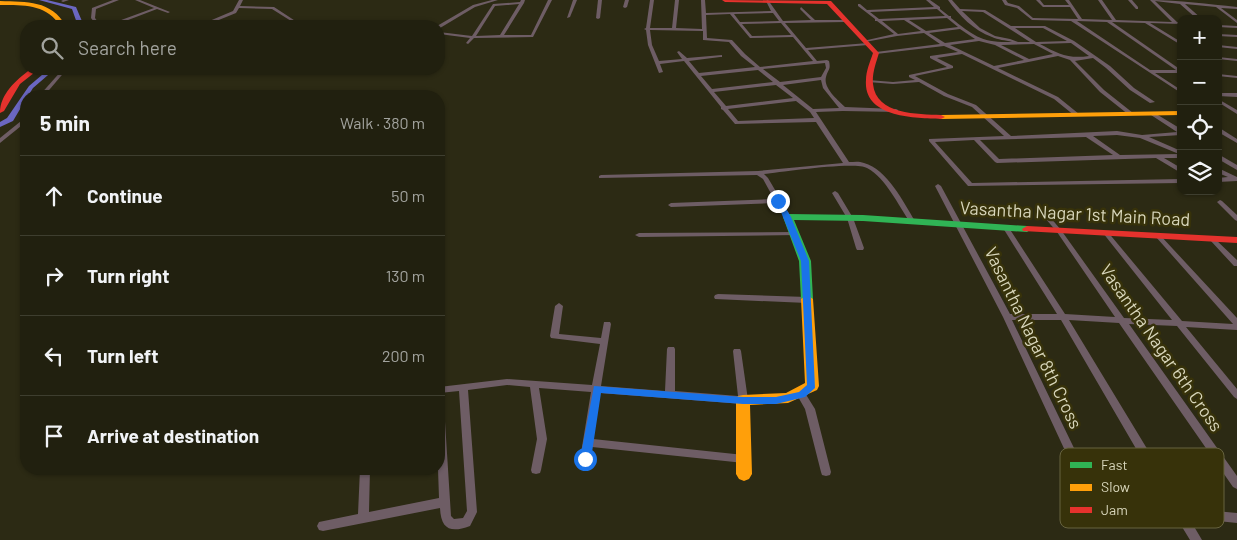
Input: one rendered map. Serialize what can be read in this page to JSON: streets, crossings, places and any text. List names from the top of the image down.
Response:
{
  "streets": {
    "street": ["Vasantha Nagar 1st Main Road", "Vasantha Nagar 8th Cross", "Vasantha Nagar 6th Cross"]
  },
  "crossings": [
    ["Vasantha Nagar 1st Main Road", "Vasantha Nagar 8th Cross"],
    ["Vasantha Nagar 1st Main Road", "Vasantha Nagar 6th Cross"]
  ],
  "legend": ["Fast", "Slow", "Jam"],
  "page": {
    "map_buttons": ["+", "−"],
    "search": "Search here",
    "heading": ["5 min", "Walk · 380 m"],
    "list": [
      ["Continue", "50 m"],
      ["Turn right", "130 m"],
      ["Turn left", "200 m"],
      "Arrive at destination"
    ]
  }
}
